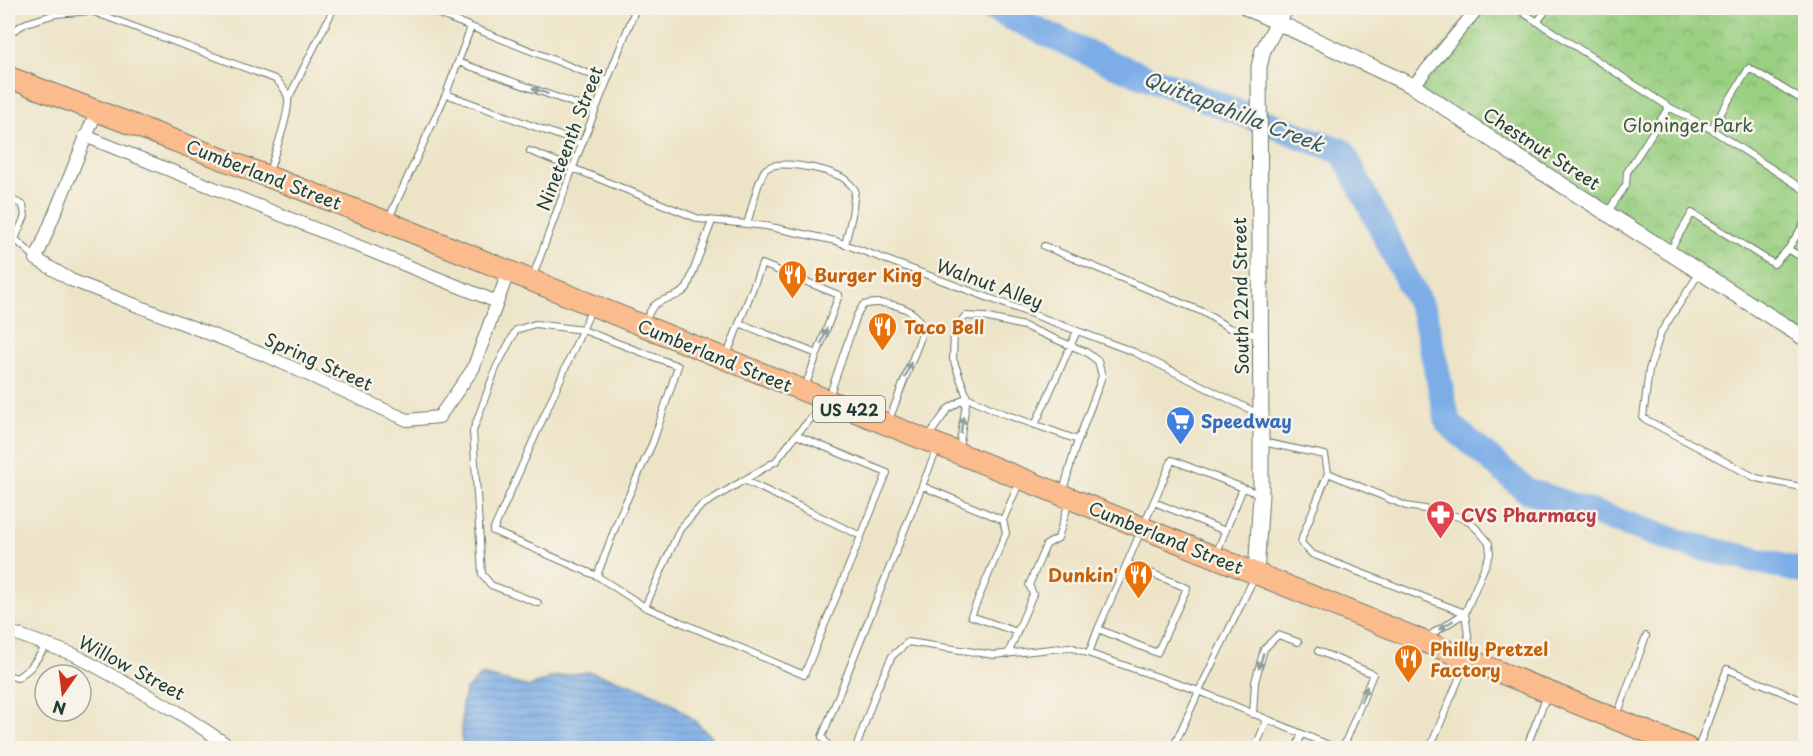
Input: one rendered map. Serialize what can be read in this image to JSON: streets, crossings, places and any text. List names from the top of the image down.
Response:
{
  "streets": {
    "highway": ["Cumberland Street", "US 422"],
    "street": [
      "Chestnut Street",
      "South 22nd Street",
      "Spring Street",
      "Willow Street"
    ],
    "lane": ["Nineteenth Street", "Walnut Alley"]
  },
  "crossings": [
    ["Nineteenth Street", "Cumberland Street"],
    ["Nineteenth Street", "Walnut Alley"],
    ["Chestnut Street", "South 22nd Street"],
    ["Cumberland Street", "South 22nd Street"],
    ["Cumberland Street", "Spring Street"],
    ["Walnut Alley", "South 22nd Street"]
  ],
  "water": ["Quittapahilla Creek"],
  "parks": ["Gloninger Park"],
  "places": {
    "restaurant": [
      "Burger King",
      "Taco Bell",
      "Dunkin'",
      "Philly Pretzel Factory"
    ],
    "supermarket": ["Speedway"],
    "pharmacy": ["CVS Pharmacy"]
  },
  "north": "bottom"
}
